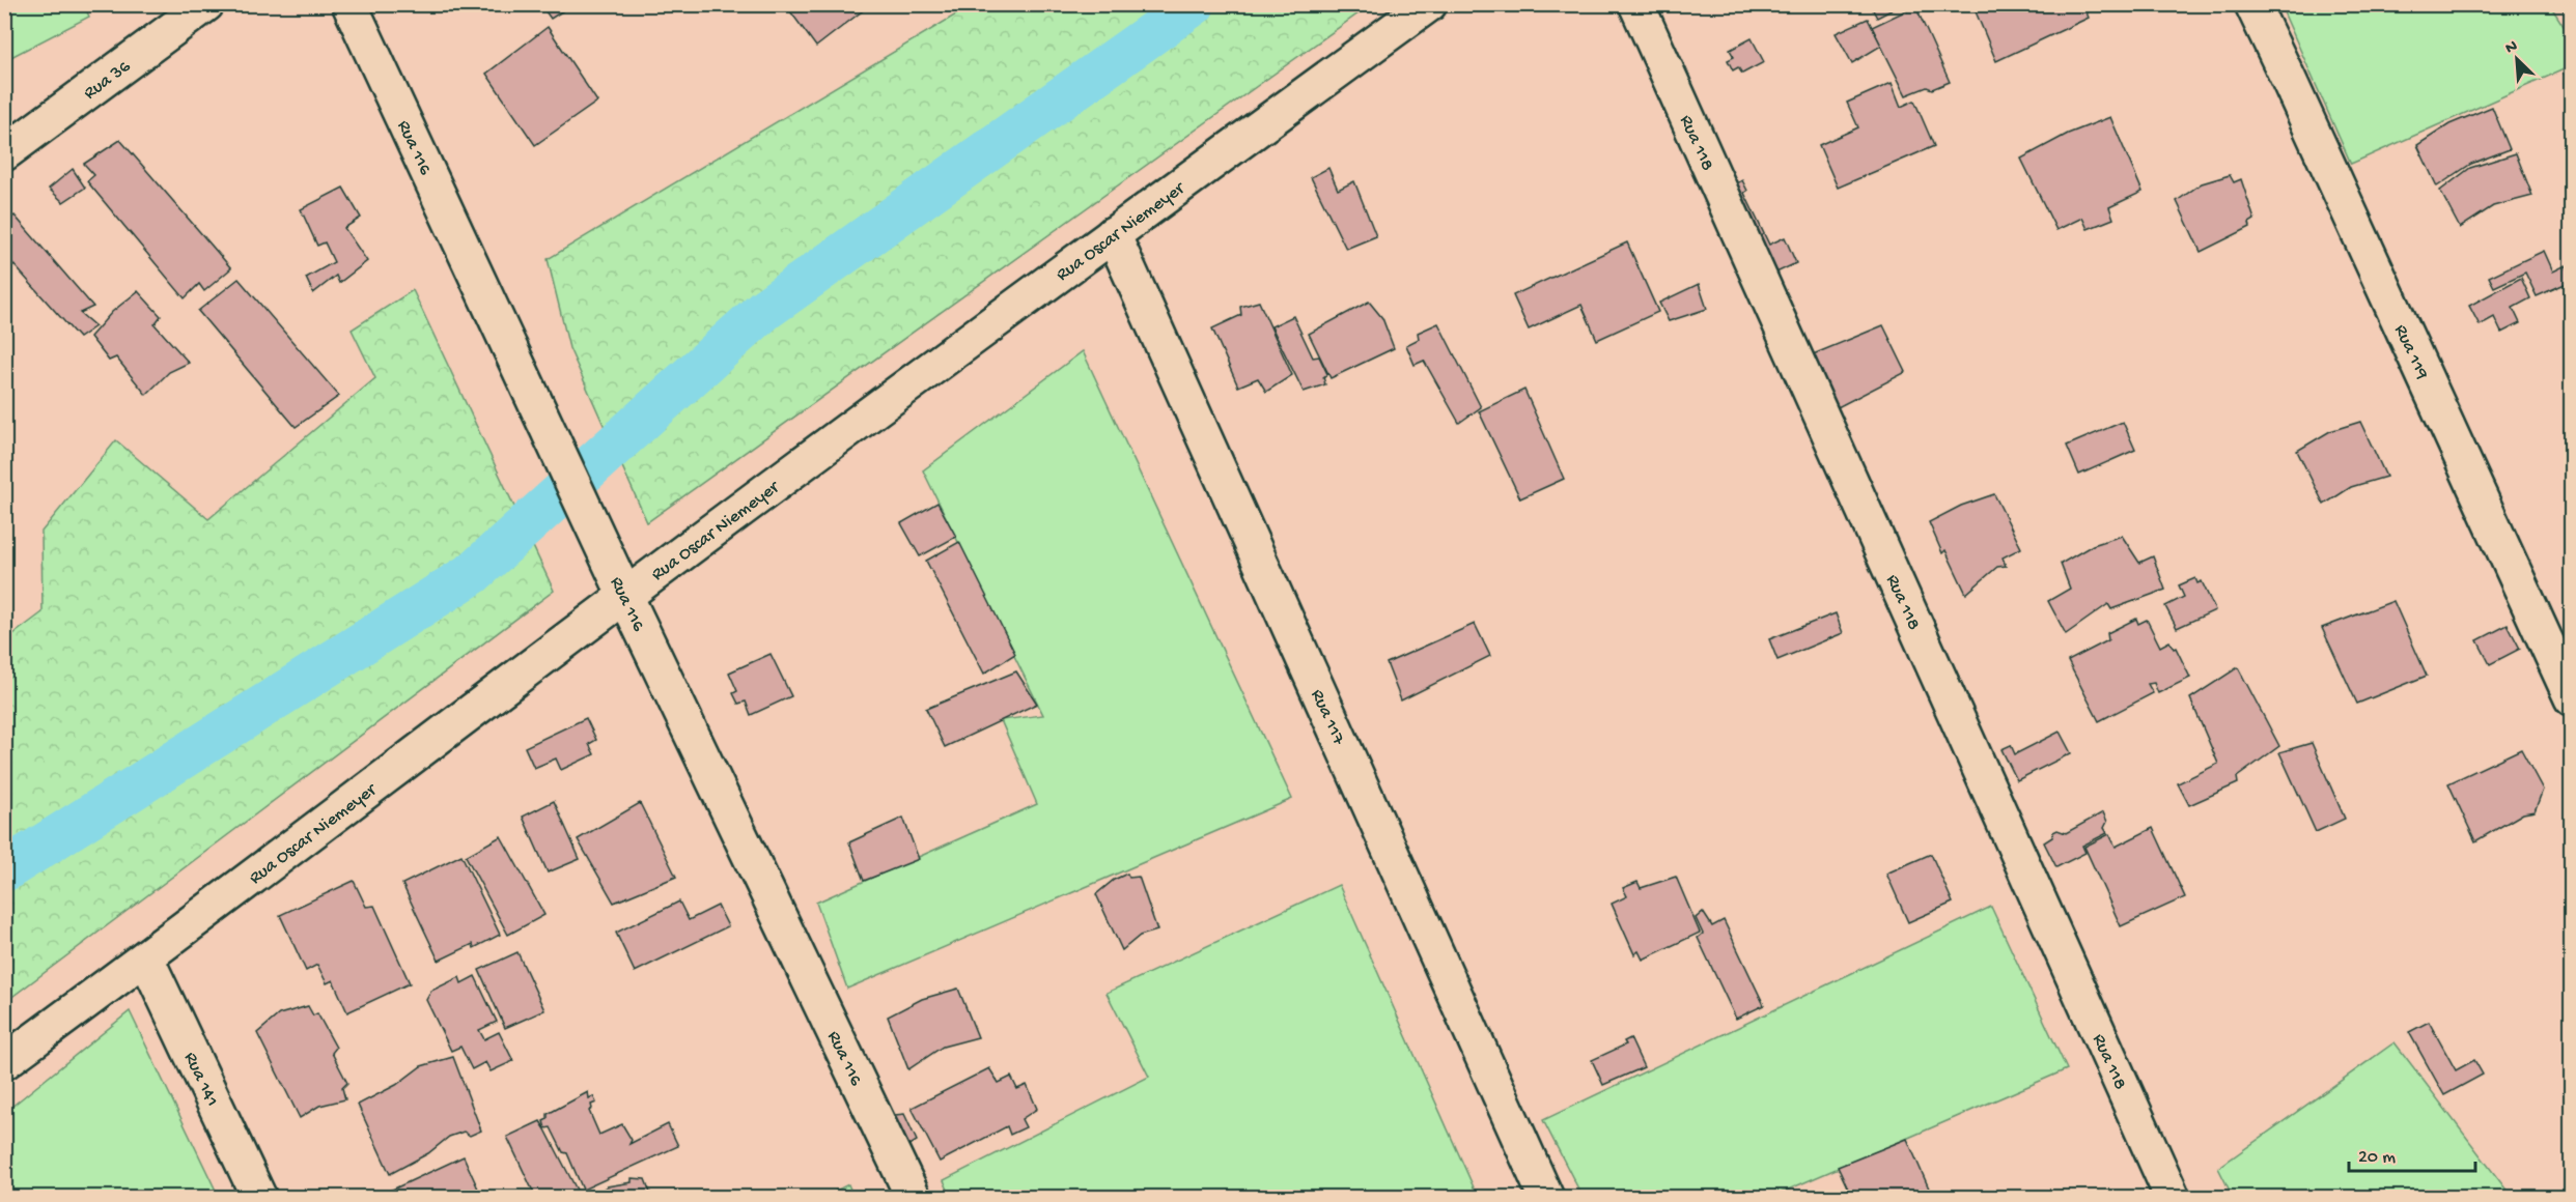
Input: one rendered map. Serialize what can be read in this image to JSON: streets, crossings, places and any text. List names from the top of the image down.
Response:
{
  "streets": {
    "street": [
      "Rua 36",
      "Rua 118",
      "Rua 116",
      "Rua Oscar Niemeyer",
      "Rua 119",
      "Rua 117",
      "Rua 141"
    ]
  },
  "crossings": [
    ["Rua 116", "Rua Oscar Niemeyer"],
    ["Rua Oscar Niemeyer", "Rua 117"],
    ["Rua Oscar Niemeyer", "Rua 141"]
  ],
  "scale_bar": "20 m",
  "north": "top left"
}
